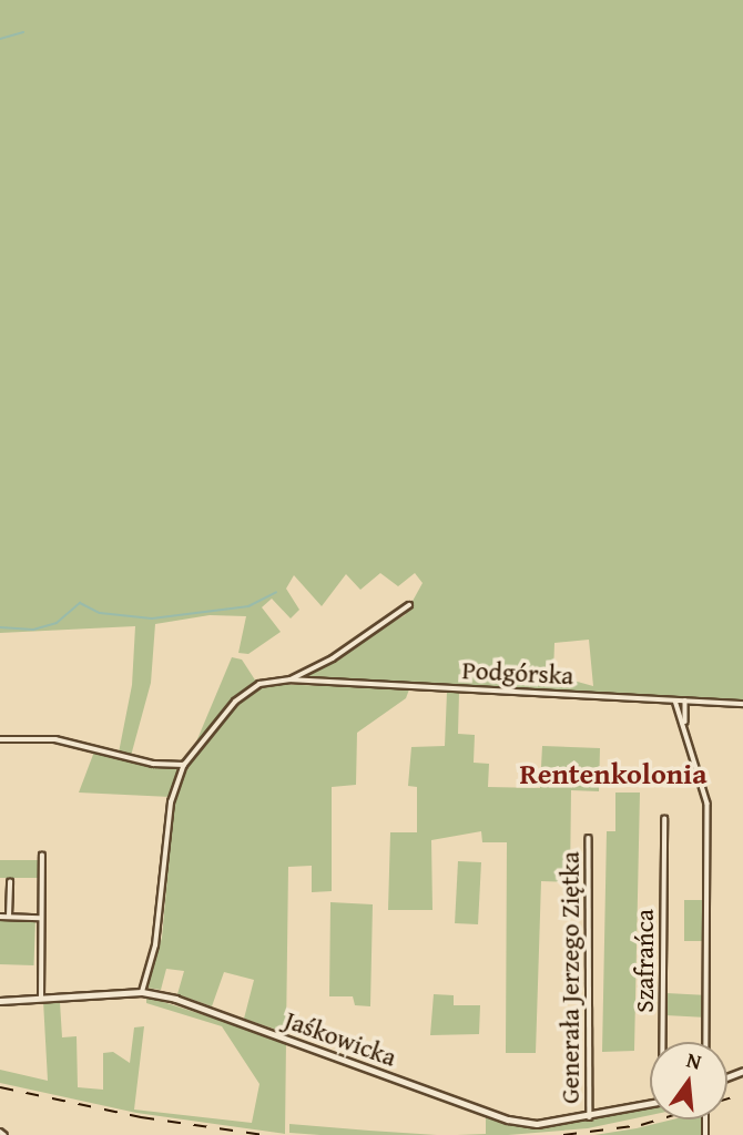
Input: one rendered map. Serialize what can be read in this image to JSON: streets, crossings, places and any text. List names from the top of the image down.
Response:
{
  "streets": {
    "street": [
      "Podgórska",
      "Szafrańca",
      "Generała Jerzego Ziętka",
      "Jaśkowicka"
    ]
  },
  "crossings": [
    ["Generała Jerzego Ziętka", "Jaśkowicka"]
  ],
  "districts": ["Rentenkolonia"],
  "north": "top"
}
